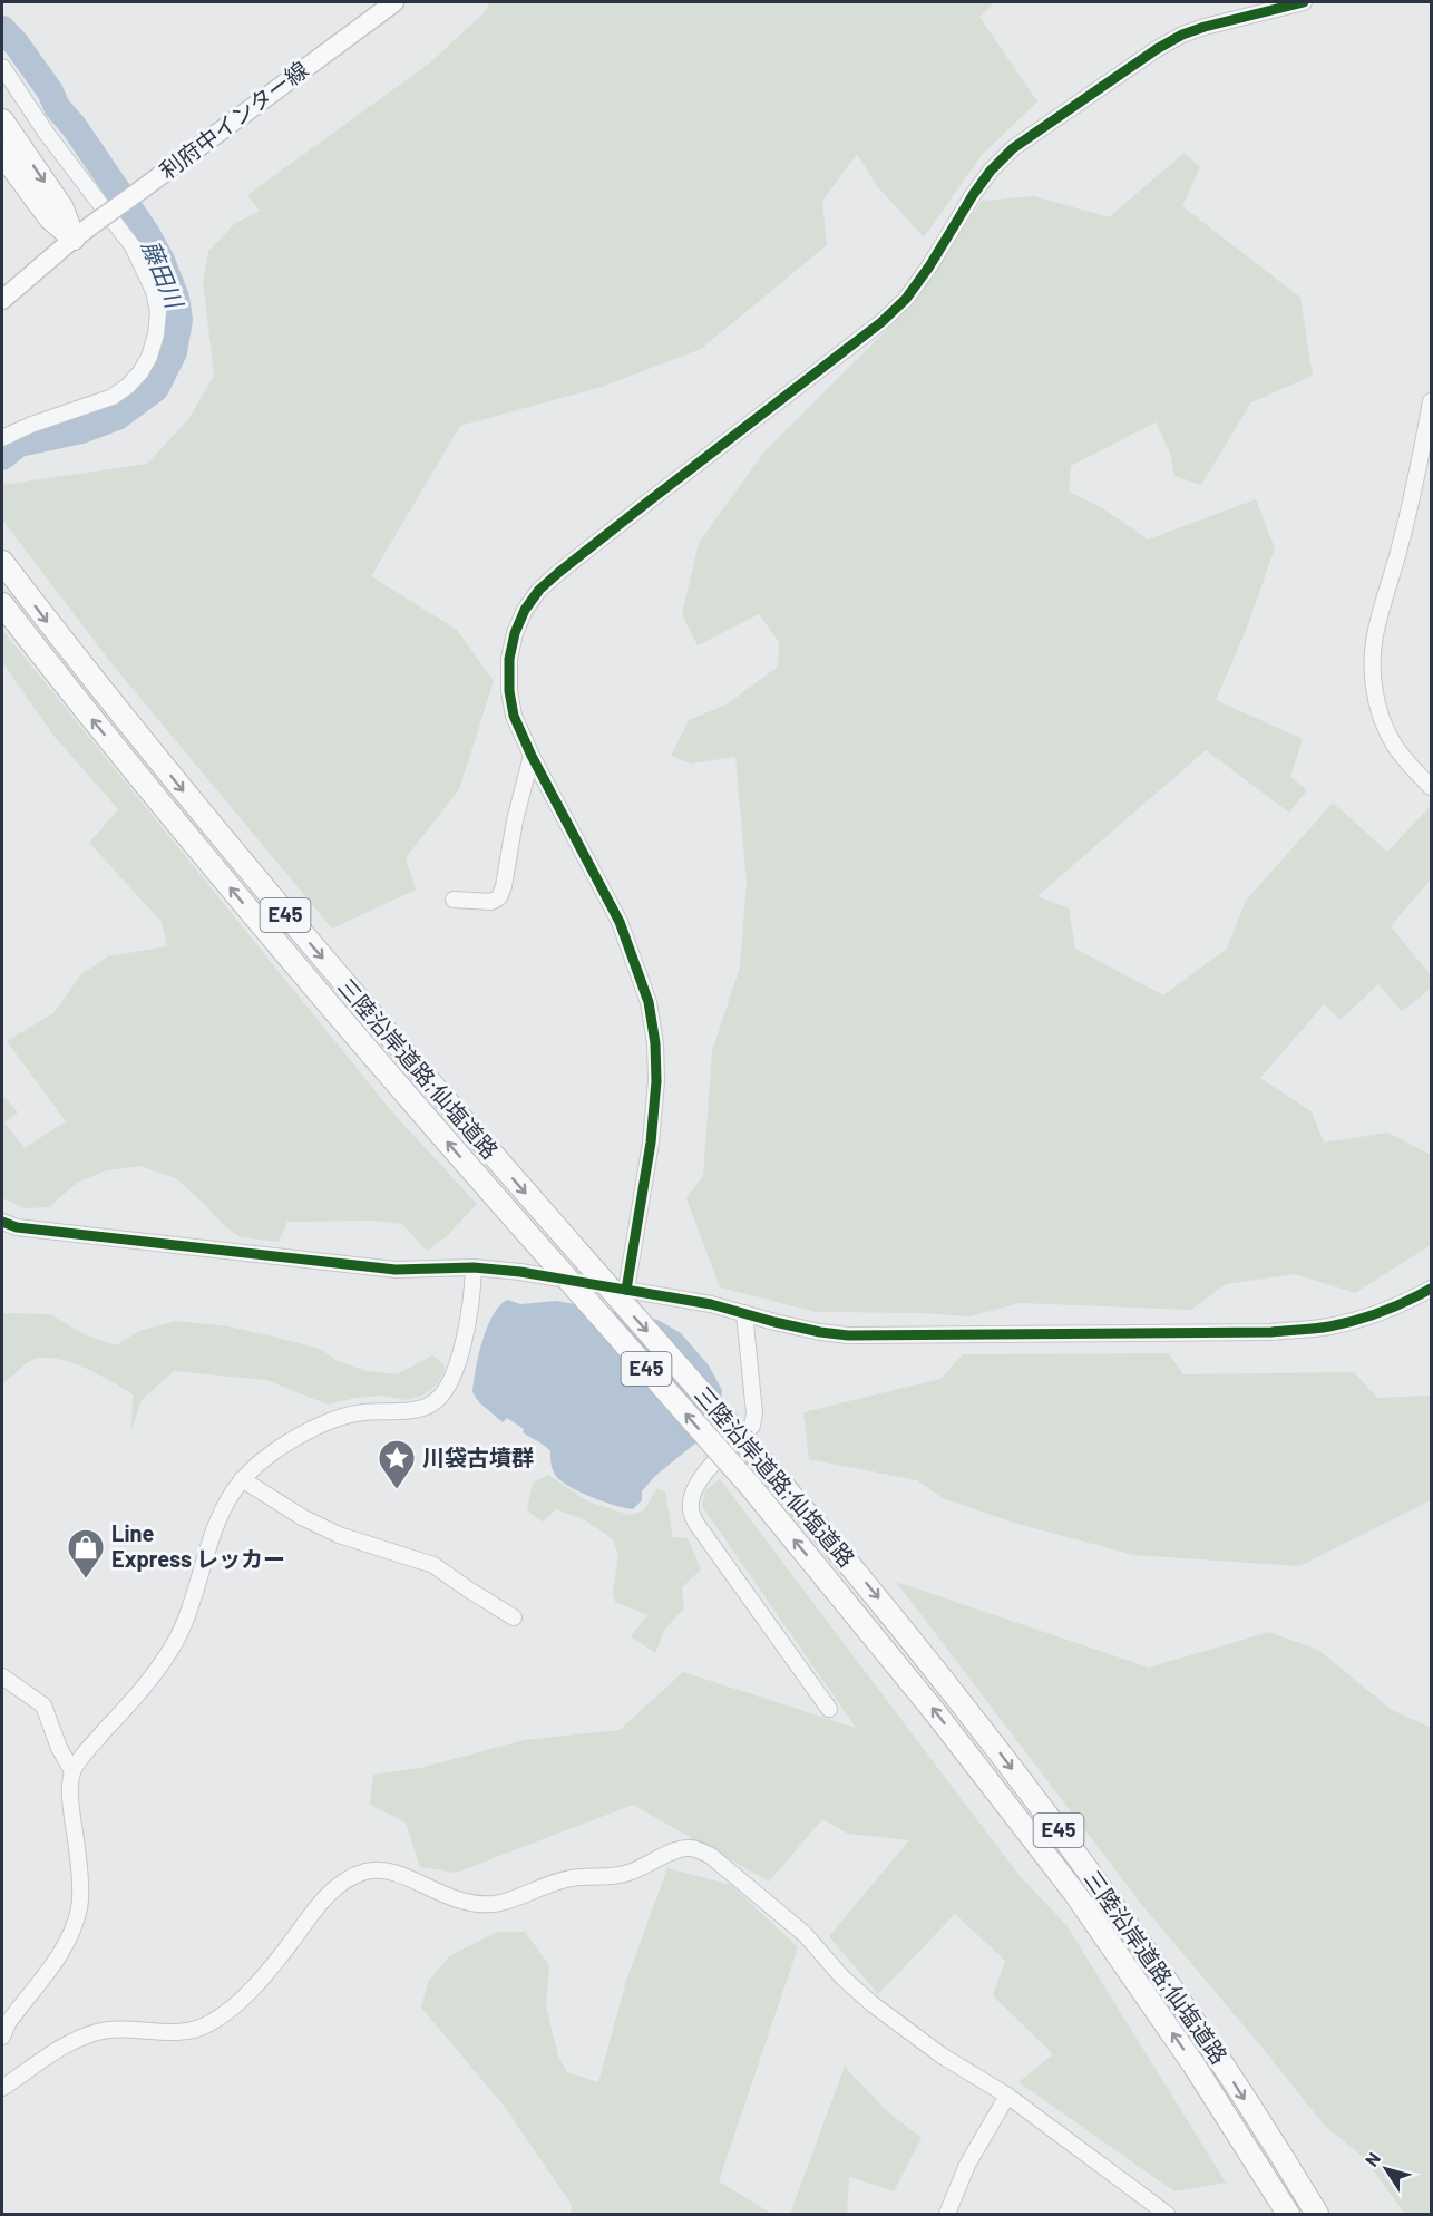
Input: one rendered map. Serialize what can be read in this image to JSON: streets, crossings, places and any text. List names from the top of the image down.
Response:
{
  "streets": {
    "highway": ["E45", "三陸沿岸道路;仙塩道路"],
    "main road": ["利府中インター線"]
  },
  "water": ["藤田川"],
  "places": {
    "place": ["川袋古墳群"],
    "shop": ["Line Express レッカー"]
  },
  "north": "top left"
}
